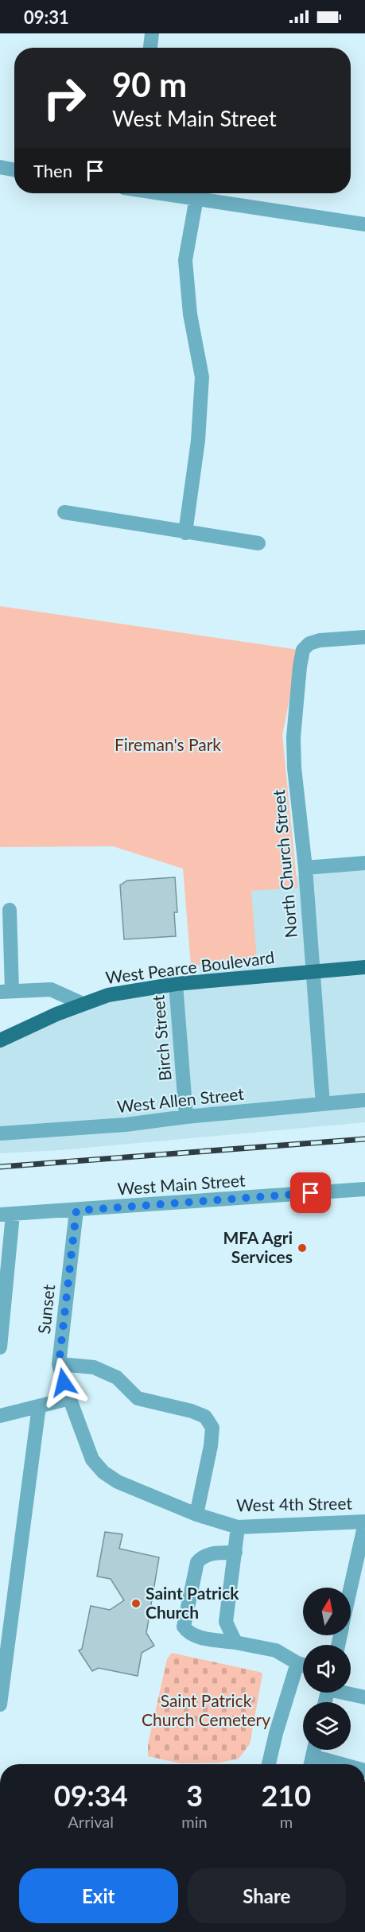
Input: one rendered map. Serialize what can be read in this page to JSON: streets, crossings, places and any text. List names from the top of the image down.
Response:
{
  "streets": {
    "main road": ["West Pearce Boulevard"],
    "street": [
      "North Church Street",
      "Birch Street",
      "West Allen Street",
      "West Main Street",
      "Sunset",
      "West 4th Street"
    ]
  },
  "crossings": [
    ["North Church Street", "West Pearce Boulevard"],
    ["North Church Street", "West Allen Street"],
    ["West Pearce Boulevard", "Birch Street"],
    ["Birch Street", "West Allen Street"],
    ["West Main Street", "Sunset"],
    ["Sunset", "West 4th Street"]
  ],
  "parks": ["Fireman's Park", "Saint Patrick Church Cemetery"],
  "places": ["MFA Agri Services", "Saint Patrick Church"],
  "north": "top",
  "page": {
    "status": "09:31",
    "turn": ["90 m", "West Main Street"],
    "then": "Then",
    "eta": [
      "09:34",
      "Arrival",
      "3",
      "min",
      "210",
      "m"
    ],
    "buttons": ["Exit", "Share"]
  }
}
